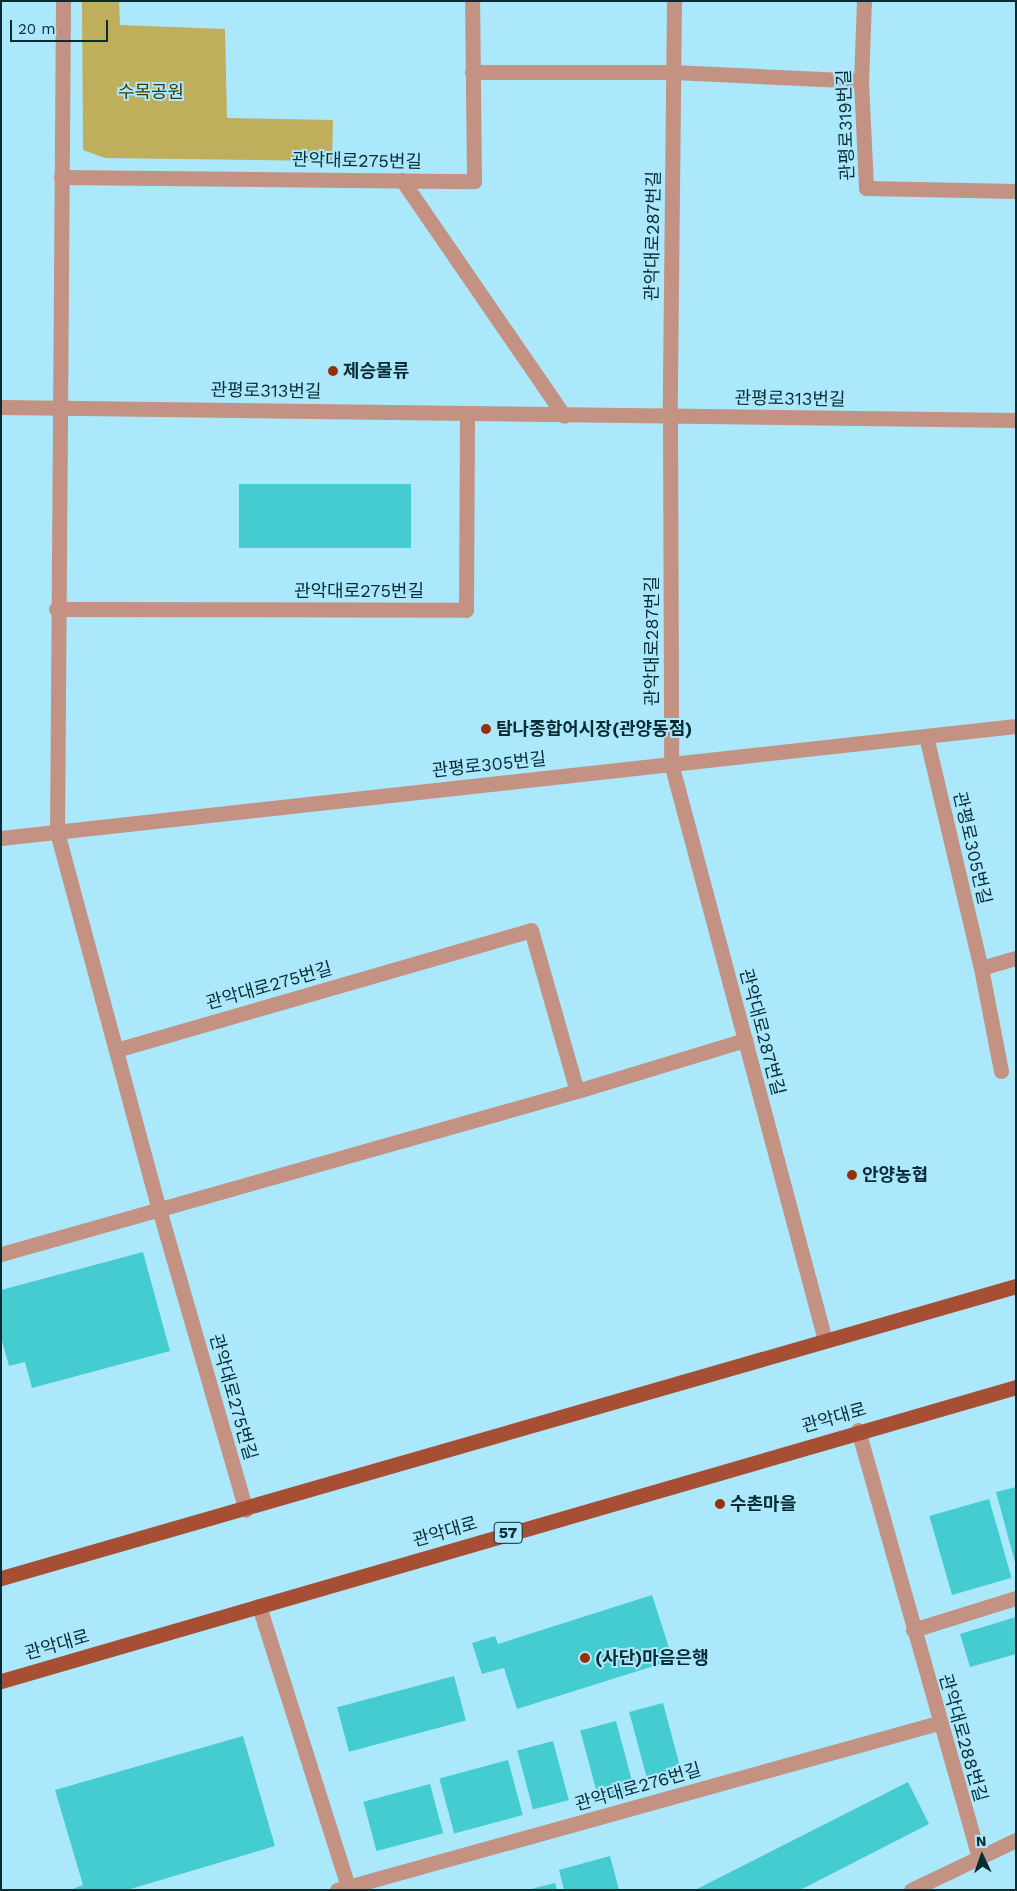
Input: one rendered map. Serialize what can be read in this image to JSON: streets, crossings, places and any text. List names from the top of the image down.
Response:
{
  "streets": {
    "main road": ["관악대로", "57"],
    "street": [
      "관평로319번길",
      "관악대로275번길",
      "관악대로287번길",
      "관평로313번길",
      "관평로305번길",
      "관악대로288번길",
      "관악대로276번길"
    ]
  },
  "crossings": [
    ["관악대로275번길", "관평로313번길"],
    ["관악대로275번길", "관평로305번길"],
    ["관악대로287번길", "관평로313번길"],
    ["관악대로287번길", "관평로305번길"],
    ["관악대로", "관악대로288번길"],
    ["관악대로", "관악대로276번길"],
    ["관악대로288번길", "관악대로276번길"]
  ],
  "parks": ["수목공원"],
  "places": [
    "제승물류",
    "탐나종합어시장(관양동점)",
    "안양농협",
    "수촌마을",
    "(사단)마음은행"
  ],
  "scale_bar": "20 m",
  "north": "top"
}
